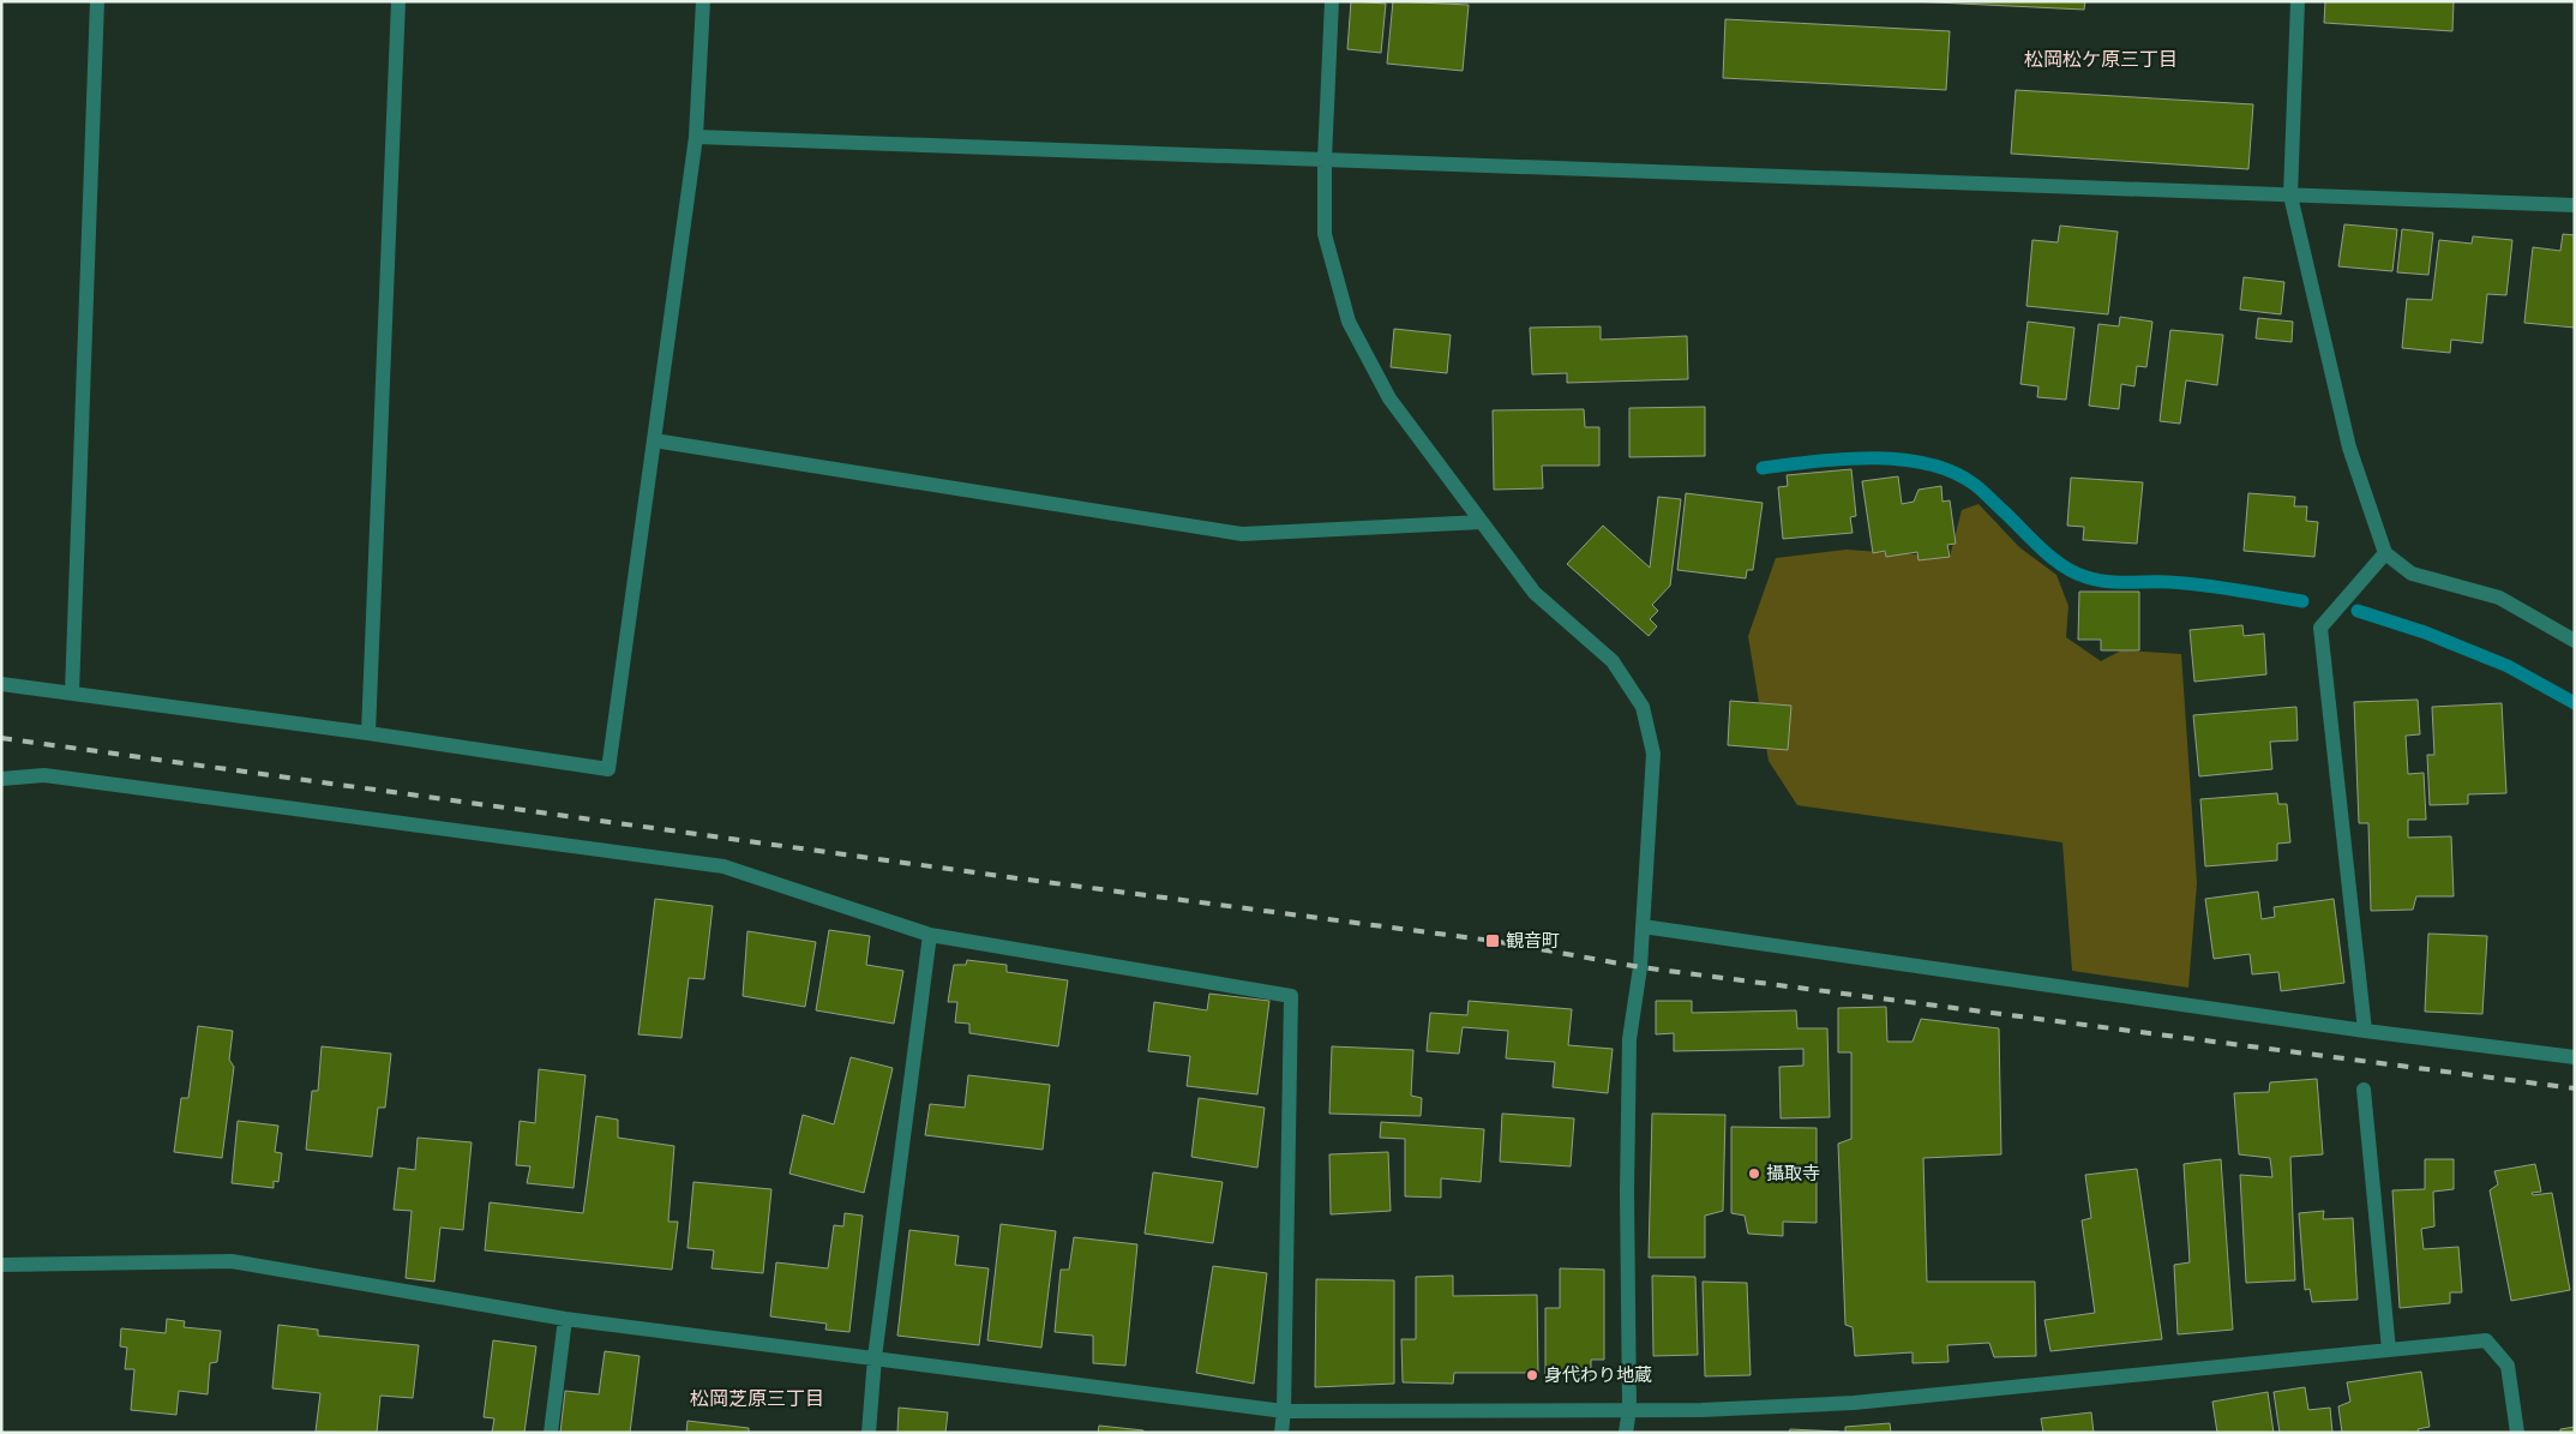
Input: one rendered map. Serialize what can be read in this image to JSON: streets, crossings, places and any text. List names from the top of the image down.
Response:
{
  "districts": ["松岡松ケ原三丁目", "松岡芝原三丁目"],
  "places": {
    "transit": ["観音町"],
    "other": ["攝取寺", "身代わり地蔵"]
  }
}
